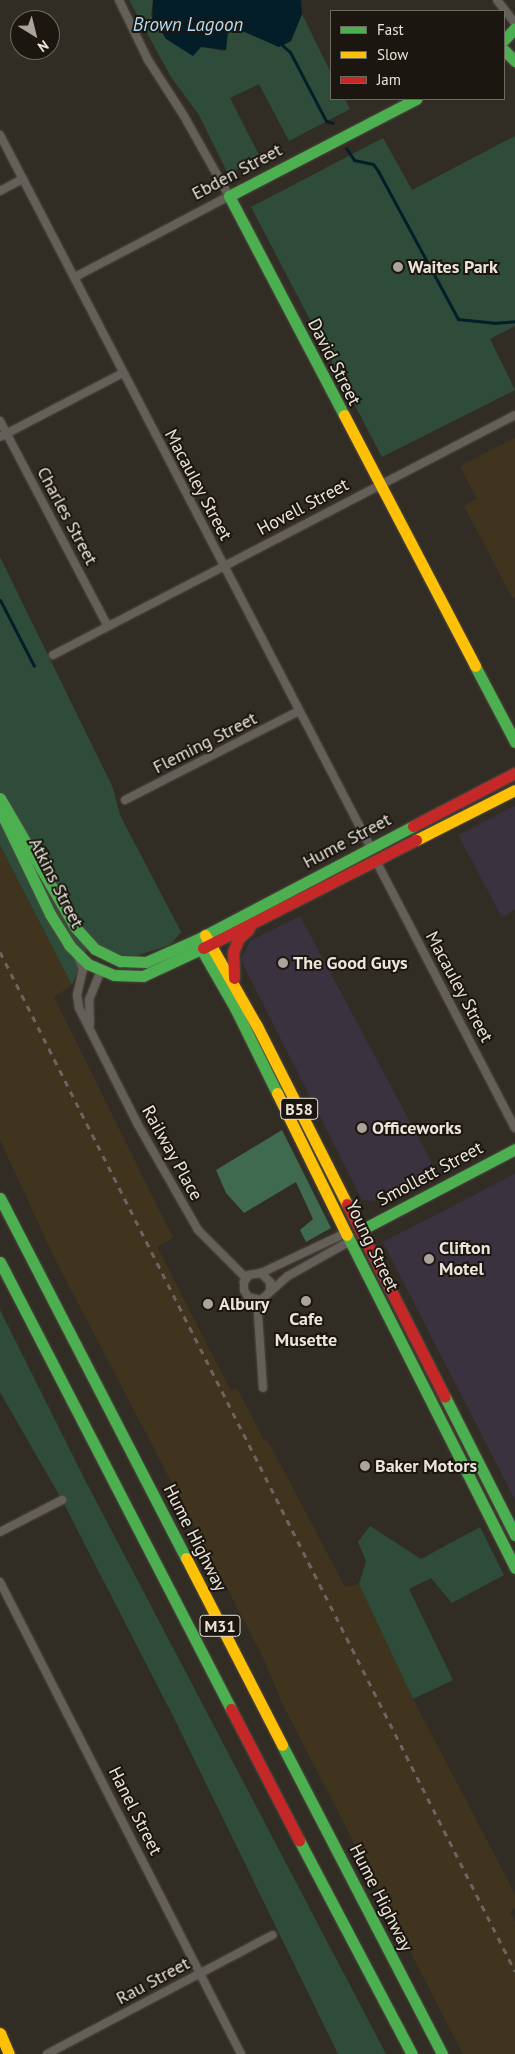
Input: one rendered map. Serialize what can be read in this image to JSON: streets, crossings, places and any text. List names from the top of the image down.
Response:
{
  "streets": {
    "main road": [
      "Ebden Street",
      "David Street",
      "Hume Street",
      "Atkins Street",
      "B58",
      "Smollett Street",
      "Young Street",
      "Hume Highway",
      "M31"
    ],
    "street": [
      "Macauley Street",
      "Hovell Street",
      "Charles Street",
      "Fleming Street",
      "Railway Place",
      "Hanel Street",
      "Rau Street"
    ]
  },
  "crossings": [
    ["Ebden Street", "David Street"],
    ["Ebden Street", "Macauley Street"],
    ["David Street", "Hovell Street"],
    ["Macauley Street", "Hovell Street"],
    ["Macauley Street", "Fleming Street"],
    ["Macauley Street", "Hume Street"],
    ["Hovell Street", "Charles Street"],
    ["Hume Street", "Atkins Street"],
    ["Hume Street", "B58"],
    ["Hume Street", "Young Street"],
    ["Atkins Street", "Railway Place"],
    ["Atkins Street", "Young Street"],
    ["B58", "Young Street"],
    ["Smollett Street", "Young Street"],
    ["Hanel Street", "Rau Street"]
  ],
  "water": ["Brown Lagoon"],
  "places": [
    "Waites Park",
    "The Good Guys",
    "Officeworks",
    "Clifton Motel",
    "Cafe Musette",
    "Albury",
    "Baker Motors"
  ],
  "legend": ["Fast", "Slow", "Jam"],
  "north": "bottom right"
}
